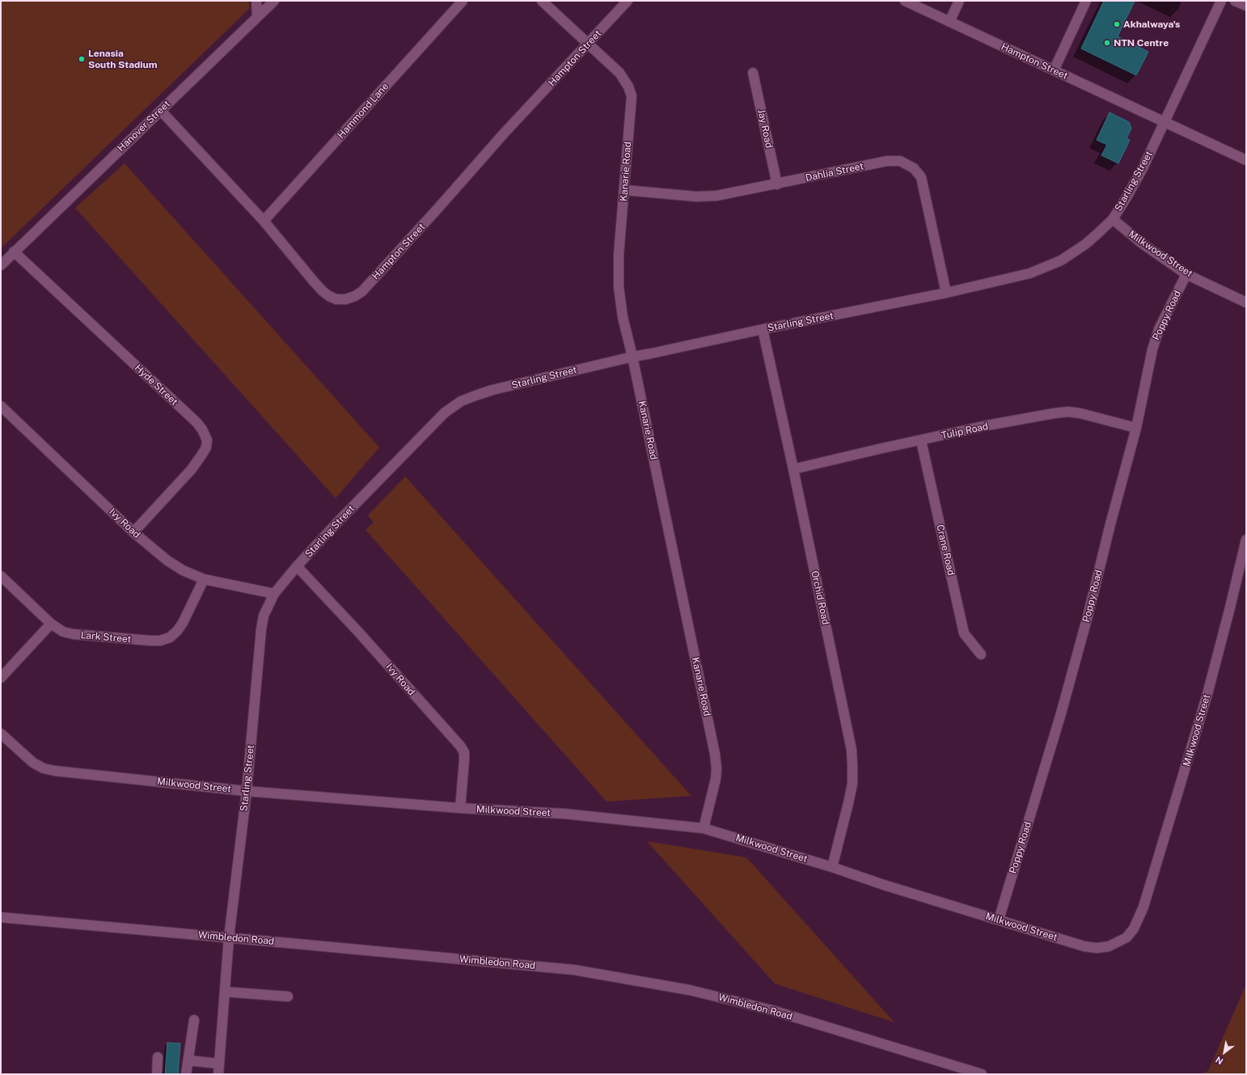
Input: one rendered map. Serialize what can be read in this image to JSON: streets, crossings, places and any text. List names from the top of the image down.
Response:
{
  "streets": {
    "street": [
      "Hampton Street",
      "Hammond Lane",
      "Hanover Street",
      "Jay Road",
      "Kanarie Road",
      "Dahlia Street",
      "Starling Street",
      "Milkwood Street",
      "Poppy Road",
      "Hyde Street",
      "Tulip Road",
      "Ivy Road",
      "Crane Road",
      "Orchid Road",
      "Lark Street",
      "Wimbledon Road"
    ]
  },
  "crossings": [
    ["Hampton Street", "Hammond Lane"],
    ["Hampton Street", "Hanover Street"],
    ["Hampton Street", "Kanarie Road"],
    ["Hampton Street", "Starling Street"],
    ["Hanover Street", "Hyde Street"],
    ["Jay Road", "Dahlia Street"],
    ["Kanarie Road", "Dahlia Street"],
    ["Kanarie Road", "Starling Street"],
    ["Kanarie Road", "Milkwood Street"],
    ["Dahlia Street", "Starling Street"],
    ["Starling Street", "Milkwood Street"],
    ["Starling Street", "Ivy Road"],
    ["Starling Street", "Orchid Road"],
    ["Starling Street", "Wimbledon Road"],
    ["Milkwood Street", "Poppy Road"],
    ["Milkwood Street", "Ivy Road"],
    ["Milkwood Street", "Orchid Road"],
    ["Poppy Road", "Tulip Road"],
    ["Hyde Street", "Ivy Road"],
    ["Tulip Road", "Crane Road"],
    ["Tulip Road", "Orchid Road"],
    ["Ivy Road", "Lark Street"]
  ],
  "places": ["Akhalwaya's", "NTN Centre", "Lenasia South Stadium"],
  "north": "bottom left"
}
